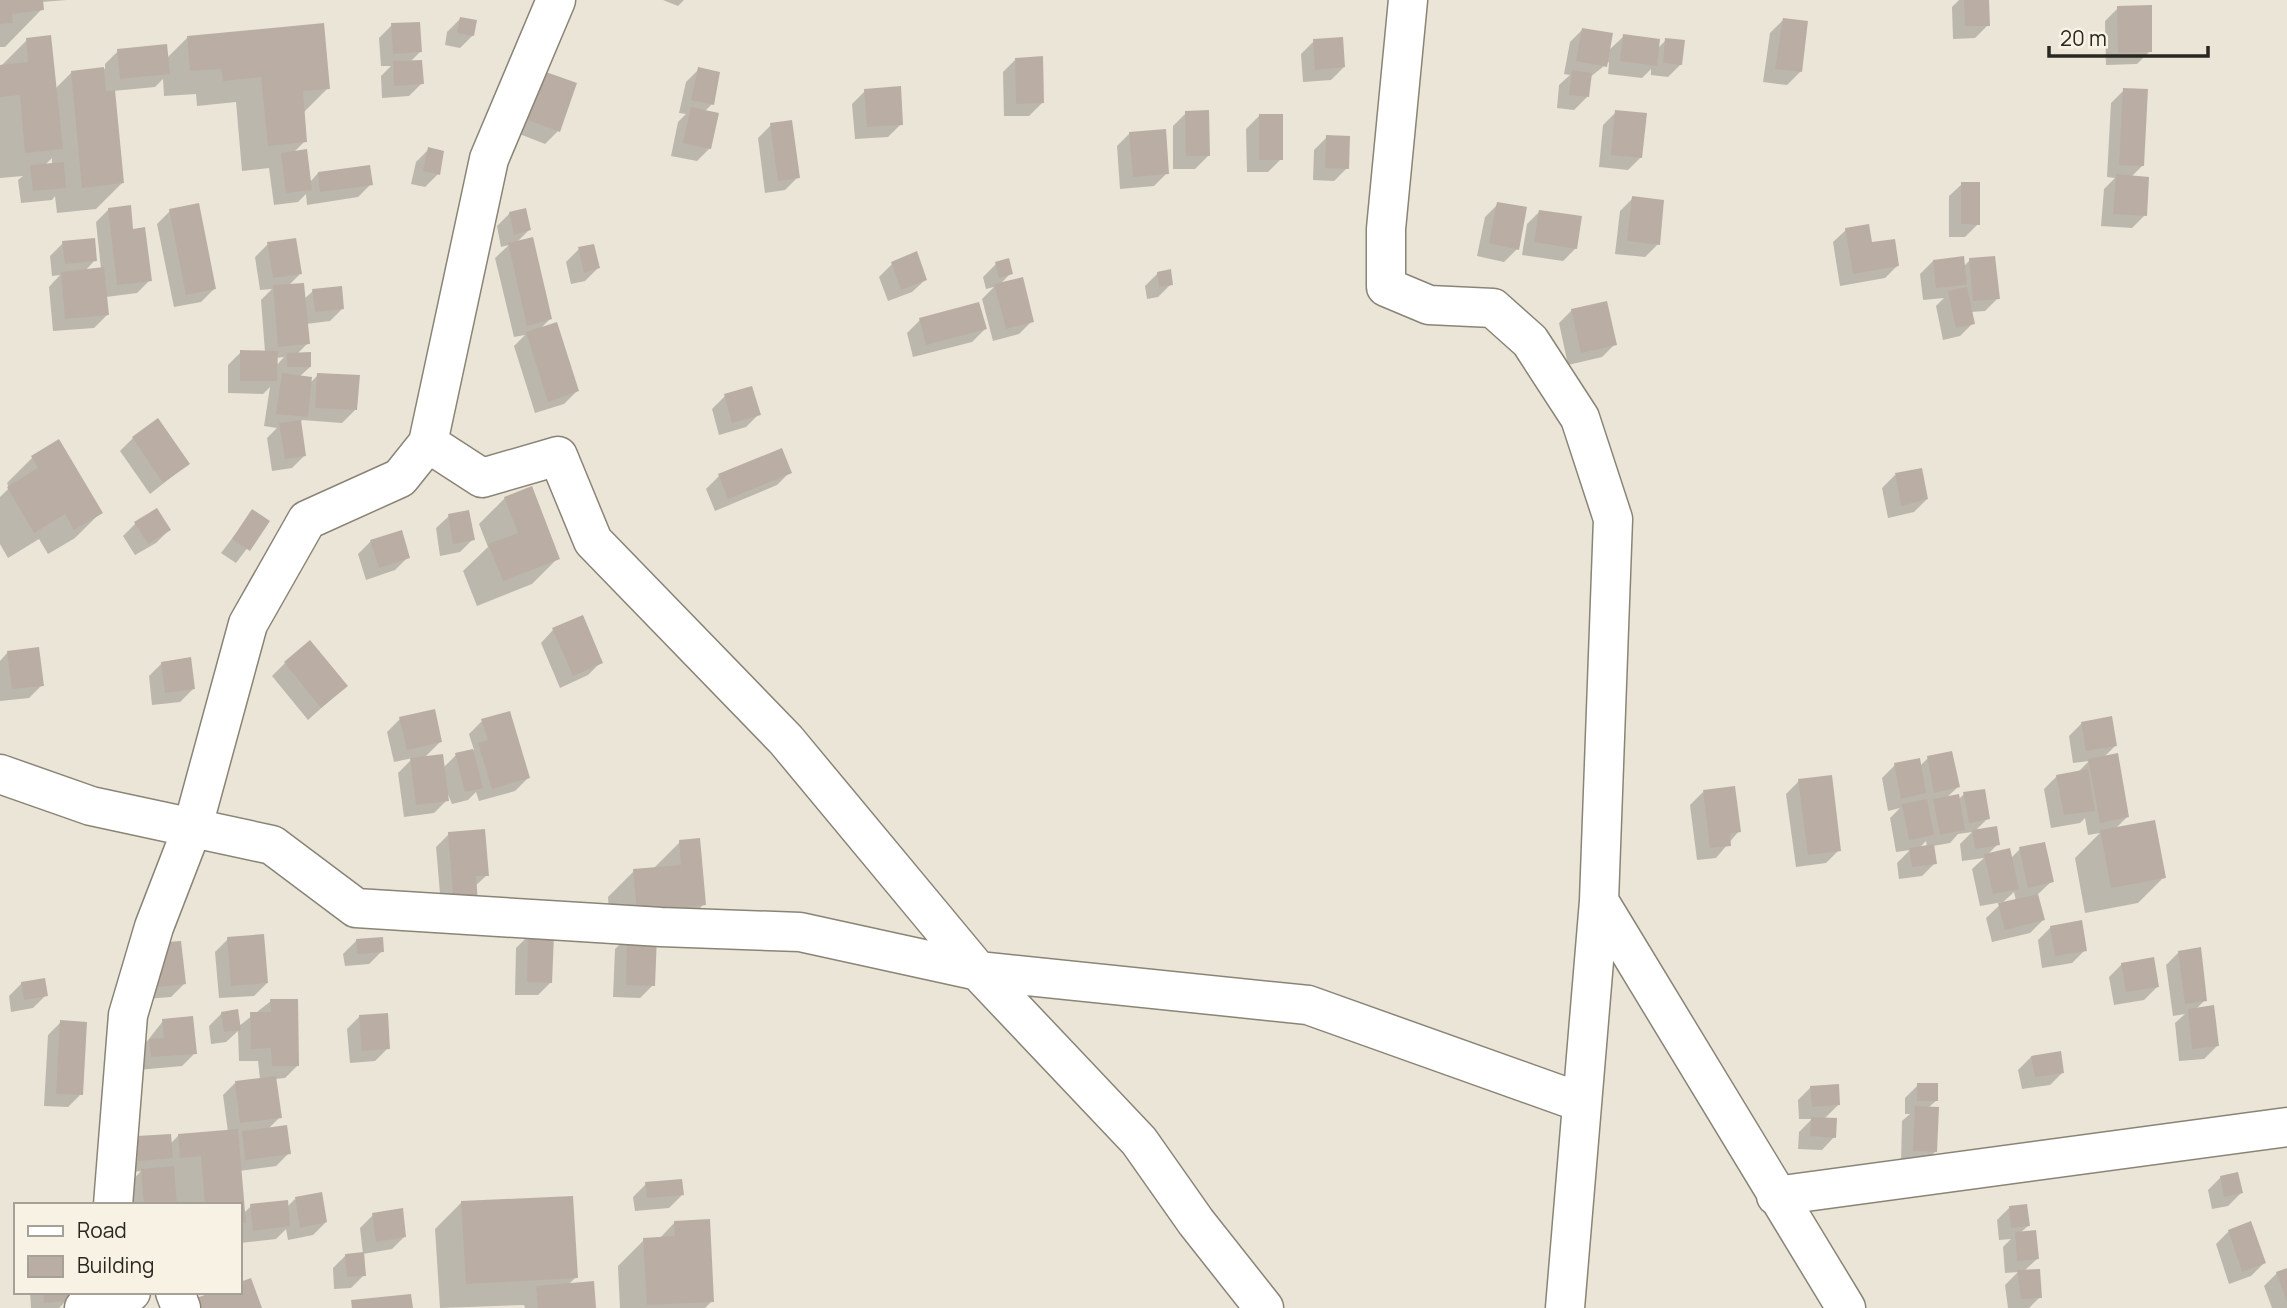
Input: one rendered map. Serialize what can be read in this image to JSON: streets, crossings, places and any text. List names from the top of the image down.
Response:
{
  "legend": ["Road", "Building"],
  "scale_bar": "20 m"
}
